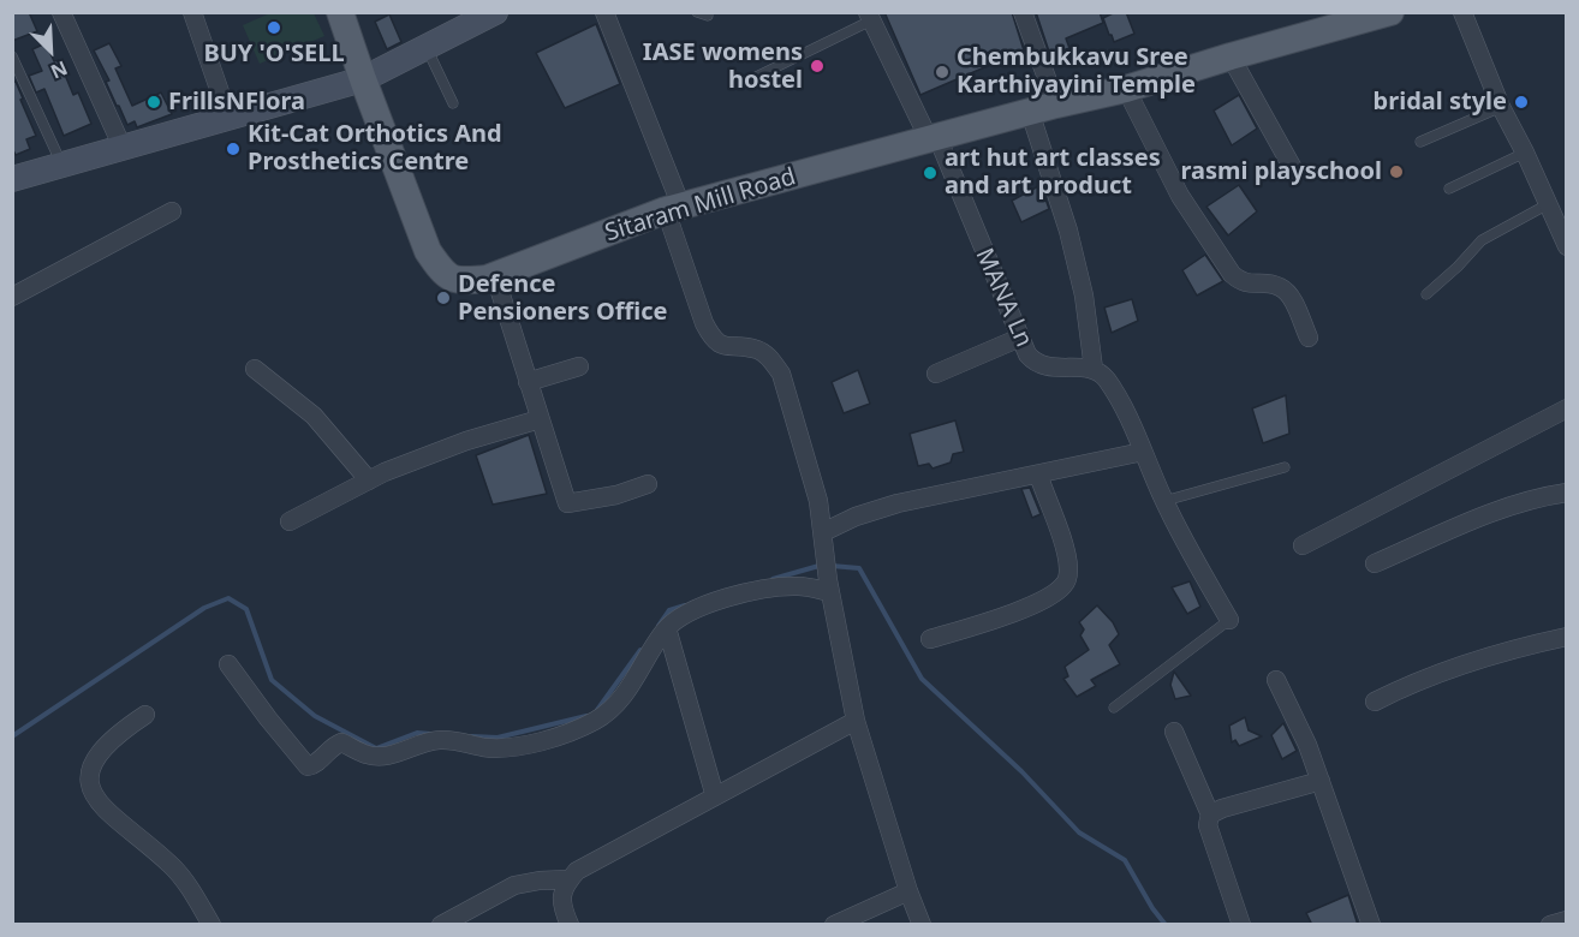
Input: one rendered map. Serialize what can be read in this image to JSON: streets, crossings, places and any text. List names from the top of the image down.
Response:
{
  "streets": {
    "main road": ["Sitaram Mill Road"],
    "street": ["MANA Ln"]
  },
  "crossings": [
    ["Sitaram Mill Road", "MANA Ln"]
  ],
  "places": [
    "BUY 'O'SELL",
    "IASE womens hostel",
    "Chembukkavu Sree Karthiyayini Temple",
    "FrillsNFlora",
    "bridal style",
    "Kit-Cat Orthotics And Prosthetics Centre",
    "rasmi playschool",
    "art hut art classes and art product",
    "Defence Pensioners Office"
  ],
  "north": "bottom right"
}
